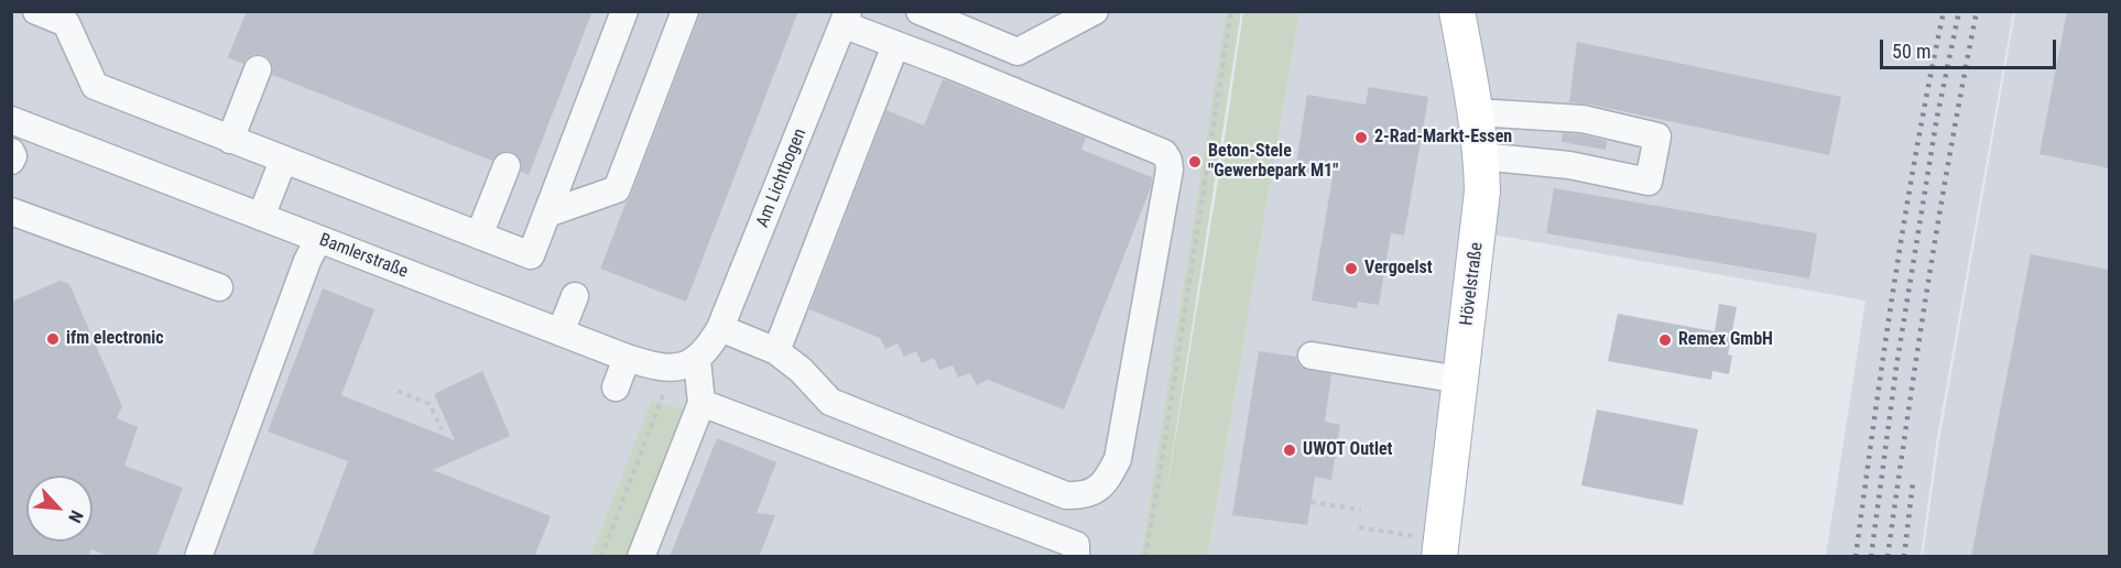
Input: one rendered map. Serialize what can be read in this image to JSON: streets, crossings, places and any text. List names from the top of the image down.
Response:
{
  "streets": {
    "main road": ["Hövelstraße"],
    "street": ["Am Lichtbogen", "Bamlerstraße"]
  },
  "places": [
    "2-Rad-Markt-Essen",
    "Beton-Stele \"Gewerbepark M1\"",
    "Vergoelst",
    "ifm electronic",
    "Remex GmbH",
    "UWOT Outlet"
  ],
  "scale_bar": "50 m",
  "north": "bottom right"
}
